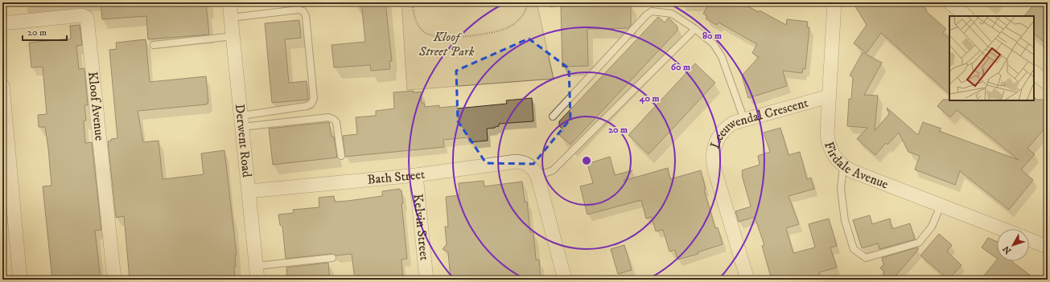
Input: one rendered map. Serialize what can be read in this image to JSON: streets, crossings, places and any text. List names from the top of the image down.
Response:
{
  "streets": {
    "street": [
      "Kloof Avenue",
      "Leeuwendal Crescent",
      "Derwent Road",
      "Firdale Avenue",
      "Bath Street",
      "Kelvin Street"
    ]
  },
  "crossings": [
    ["Leeuwendal Crescent", "Firdale Avenue"],
    ["Derwent Road", "Bath Street"],
    ["Bath Street", "Kelvin Street"]
  ],
  "parks": ["Kloof Street Park"],
  "scale_bar": "20 m",
  "north": "bottom left",
  "rings": [
    "80 m",
    "60 m",
    "40 m",
    "20 m"
  ]
}
